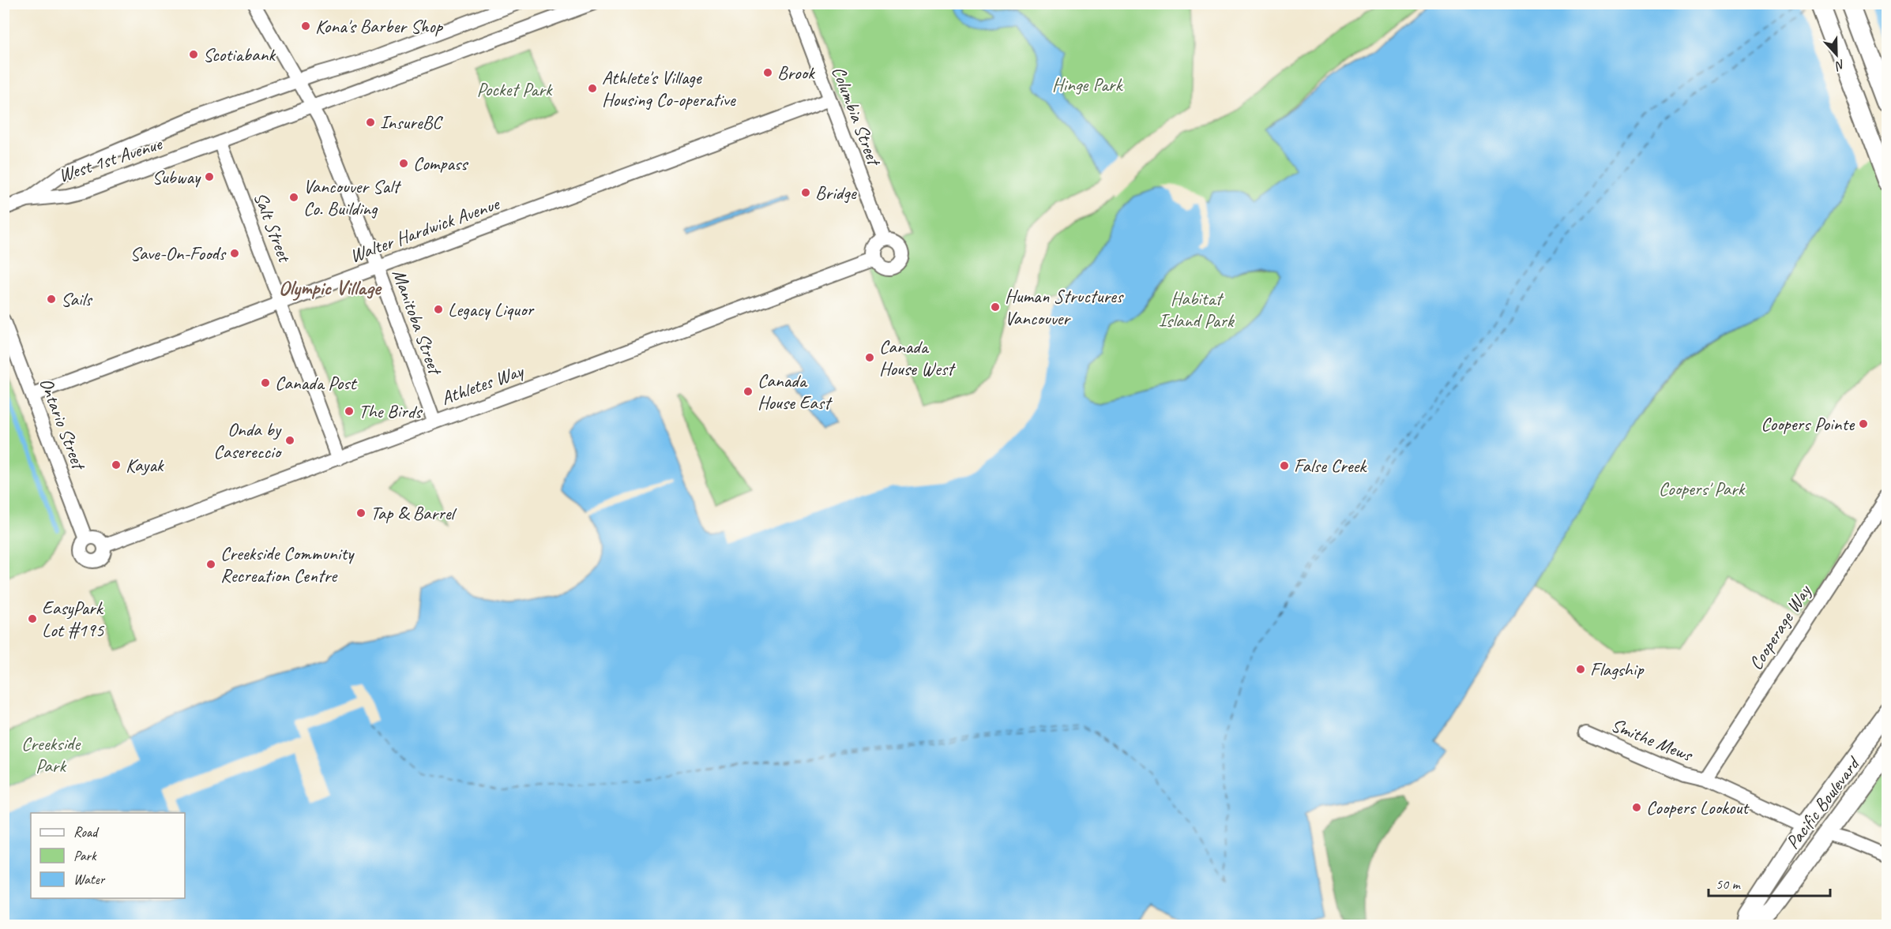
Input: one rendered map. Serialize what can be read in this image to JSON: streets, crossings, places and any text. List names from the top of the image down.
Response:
{
  "streets": {
    "main road": ["Pacific Boulevard"],
    "street": [
      "Columbia Street",
      "West 1st Avenue",
      "Salt Street",
      "Walter Hardwick Avenue",
      "Manitoba Street",
      "Athletes Way",
      "Ontario Street",
      "Cooperage Way",
      "Smithe Mews"
    ]
  },
  "crossings": [
    ["Columbia Street", "Walter Hardwick Avenue"],
    ["Columbia Street", "Athletes Way"],
    ["West 1st Avenue", "Salt Street"],
    ["West 1st Avenue", "Manitoba Street"],
    ["Salt Street", "Walter Hardwick Avenue"],
    ["Salt Street", "Athletes Way"],
    ["Walter Hardwick Avenue", "Manitoba Street"],
    ["Walter Hardwick Avenue", "Ontario Street"],
    ["Manitoba Street", "Athletes Way"],
    ["Athletes Way", "Ontario Street"],
    ["Cooperage Way", "Smithe Mews"]
  ],
  "districts": ["Olympic Village"],
  "parks": [
    "Hinge Park",
    "Pocket Park",
    "Habitat Island Park",
    "Coopers' Park",
    "Creekside Park"
  ],
  "places": [
    "Kona's Barber Shop",
    "Scotiabank",
    "Brook",
    "Athlete's Village Housing Co-operative",
    "InsureBC",
    "Compass",
    "Subway",
    "Bridge",
    "Vancouver Salt Co. Building",
    "Save-On-Foods",
    "Sails",
    "Human Structures Vancouver",
    "Legacy Liquor",
    "Canada House West",
    "Canada Post",
    "Canada House East",
    "The Birds",
    "Coopers Pointe",
    "Onda by Casereccio",
    "Kayak",
    "False Creek",
    "Tap & Barrel",
    "Creekside Community Recreation Centre",
    "EasyPark Lot #195",
    "Flagship",
    "Coopers Lookout"
  ],
  "legend": ["Road", "Park", "Water"],
  "scale_bar": "50 m",
  "north": "bottom"
}
